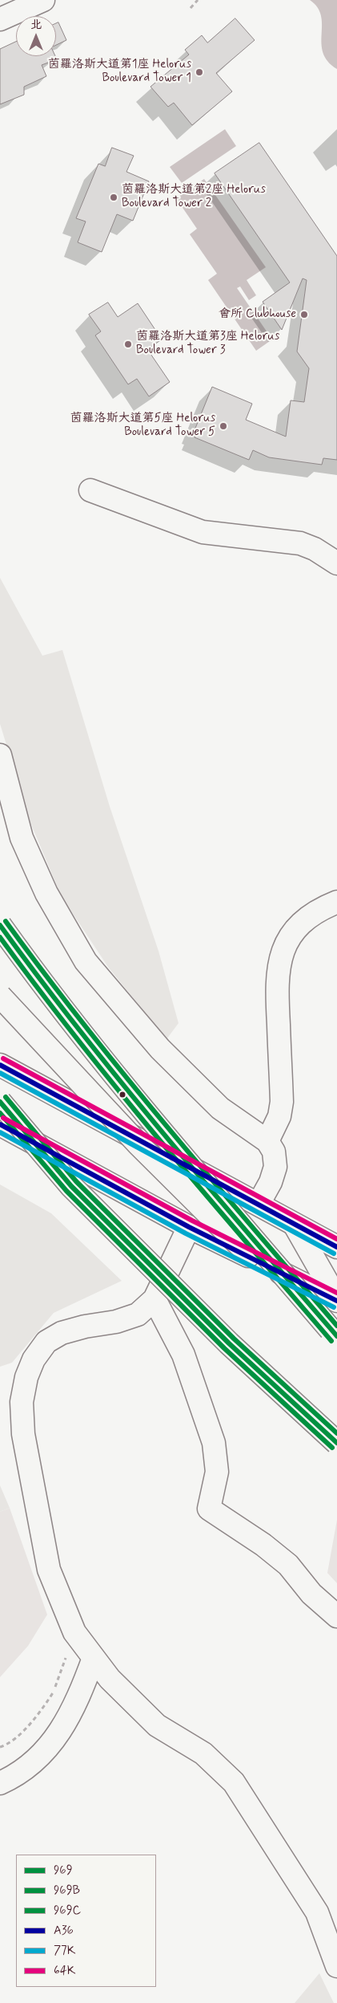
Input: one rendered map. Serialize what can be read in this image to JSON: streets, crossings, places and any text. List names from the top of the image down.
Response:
{
  "places": [
    "茵羅洛斯大道第1座 Helorus Boulevard Tower 1",
    "茵羅洛斯大道第2座 Helorus Boulevard Tower 2",
    "會所 Clubhouse",
    "茵羅洛斯大道第3座 Helorus Boulevard Tower 3",
    "茵羅洛斯大道第5座 Helorus Boulevard Tower 5"
  ],
  "lines": [
    "transit line 969C",
    "transit line 969",
    "transit line 969B",
    "transit line 64K",
    "transit line A36",
    "transit line 77K"
  ],
  "legend": [
    "969",
    "969B",
    "969C",
    "A36",
    "77K",
    "64K"
  ],
  "north": "top"
}
